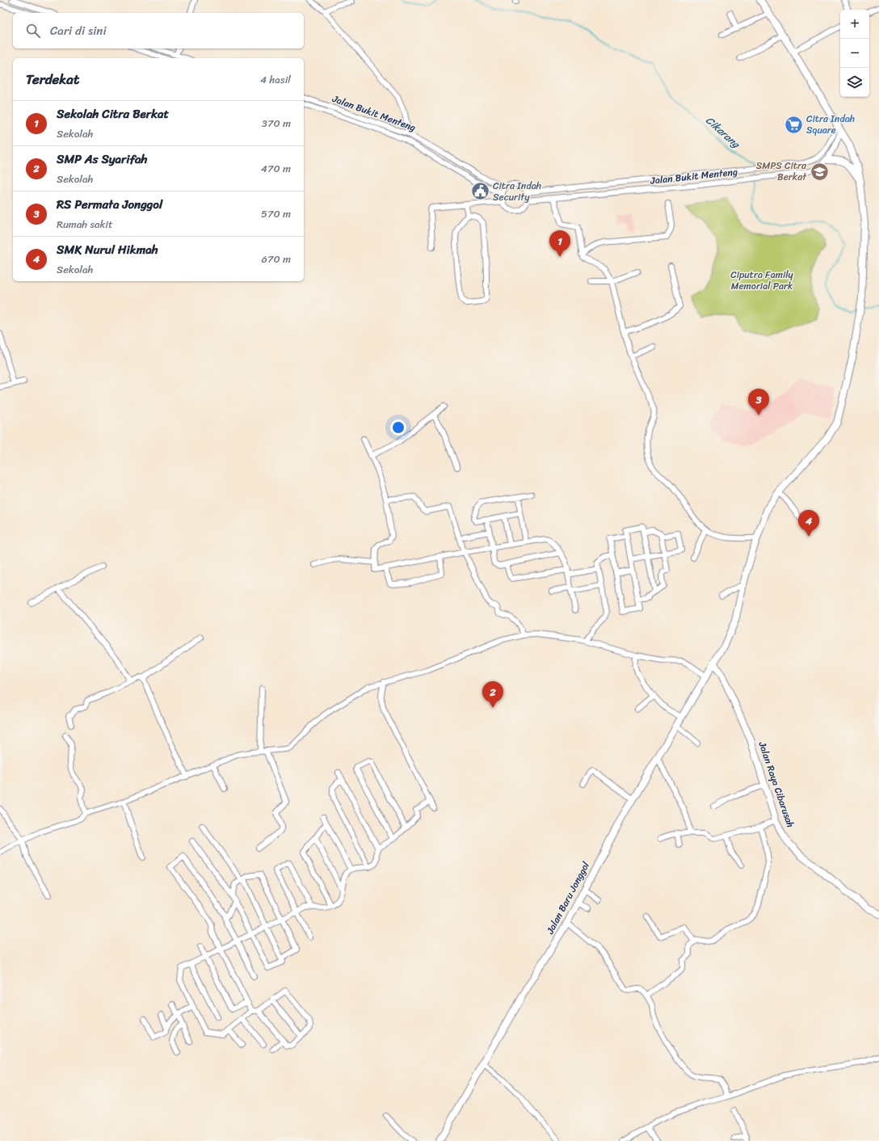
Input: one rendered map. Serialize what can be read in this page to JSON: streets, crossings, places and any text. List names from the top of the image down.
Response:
{
  "streets": {
    "main road": ["Jalan Raya Cibarusah", "Jalan Baru Jonggol"],
    "street": ["Jalan Bukit Menteng"]
  },
  "crossings": [
    ["Jalan Bukit Menteng", "Jalan Baru Jonggol"],
    ["Jalan Raya Cibarusah", "Jalan Baru Jonggol"]
  ],
  "water": ["Cikarang"],
  "parks": ["Ciputra Family Memorial Park"],
  "places": {
    "supermarket": ["Citra Indah Square"],
    "school or university": ["SMPS Citra Berkat"],
    "public building": ["Citra Indah Security"]
  },
  "page": {
    "map_buttons": ["+", "−"],
    "search": "Cari di sini",
    "heading": ["Terdekat", "4 hasil"],
    "list": [
      {
        "mark": "1",
        "name": "Sekolah Citra Berkat",
        "note": "Sekolah",
        "value": "370 m"
      },
      {
        "mark": "2",
        "name": "SMP As Syarifah",
        "note": "Sekolah",
        "value": "470 m"
      },
      {
        "mark": "3",
        "name": "RS Permata Jonggol",
        "note": "Rumah sakit",
        "value": "570 m"
      },
      {
        "mark": "4",
        "name": "SMK Nurul Hikmah",
        "note": "Sekolah",
        "value": "670 m"
      }
    ],
    "pins": [
      "1",
      "3",
      "4",
      "2"
    ]
  }
}
